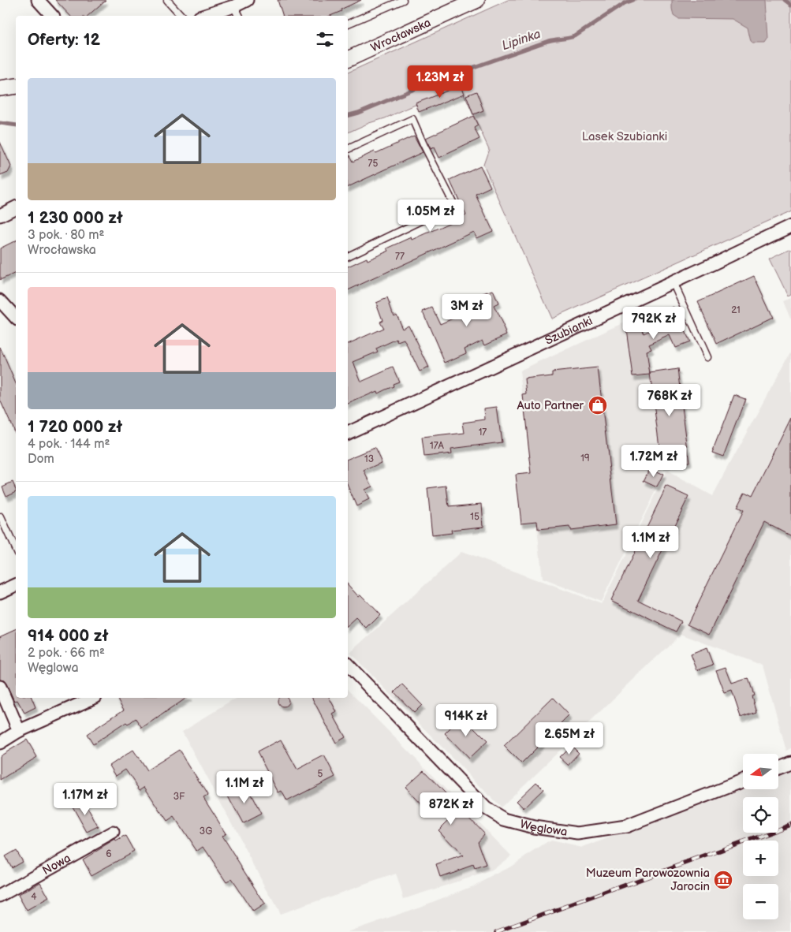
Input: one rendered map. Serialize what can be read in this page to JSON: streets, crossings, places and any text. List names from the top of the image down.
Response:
{
  "streets": {
    "street": [
      "Wrocławska",
      "Szubianki",
      "Węglowa",
      "Nowa"
    ]
  },
  "water": ["Lipinka"],
  "parks": ["Lasek Szubianki"],
  "places": {
    "shop": ["Auto Partner"],
    "museum": ["Muzeum Parowozownia Jarocin"]
  },
  "house_numbers": [
    "75",
    "77",
    "21",
    "17",
    "17A",
    "19",
    "13",
    "15",
    "5",
    "3F",
    "3G",
    "6",
    "4"
  ],
  "north": "left",
  "page": {
    "heading": "Oferty: 12",
    "list": [
      {
        "name": "1 230 000 zł",
        "note": "3 pok. · 80 m² · Wrocławska"
      },
      {
        "name": "1 720 000 zł",
        "note": "4 pok. · 144 m² · Dom"
      },
      {
        "name": "914 000 zł",
        "note": "2 pok. · 66 m² · Węglowa"
      }
    ],
    "price": [
      "1.23M zł",
      "1.05M zł",
      "3M zł",
      "792K zł",
      "768K zł",
      "1.72M zł",
      "1.1M zł",
      "914K zł",
      "2.65M zł",
      "1.1M zł",
      "1.17M zł",
      "872K zł"
    ],
    "map_buttons": ["+", "−"]
  }
}
